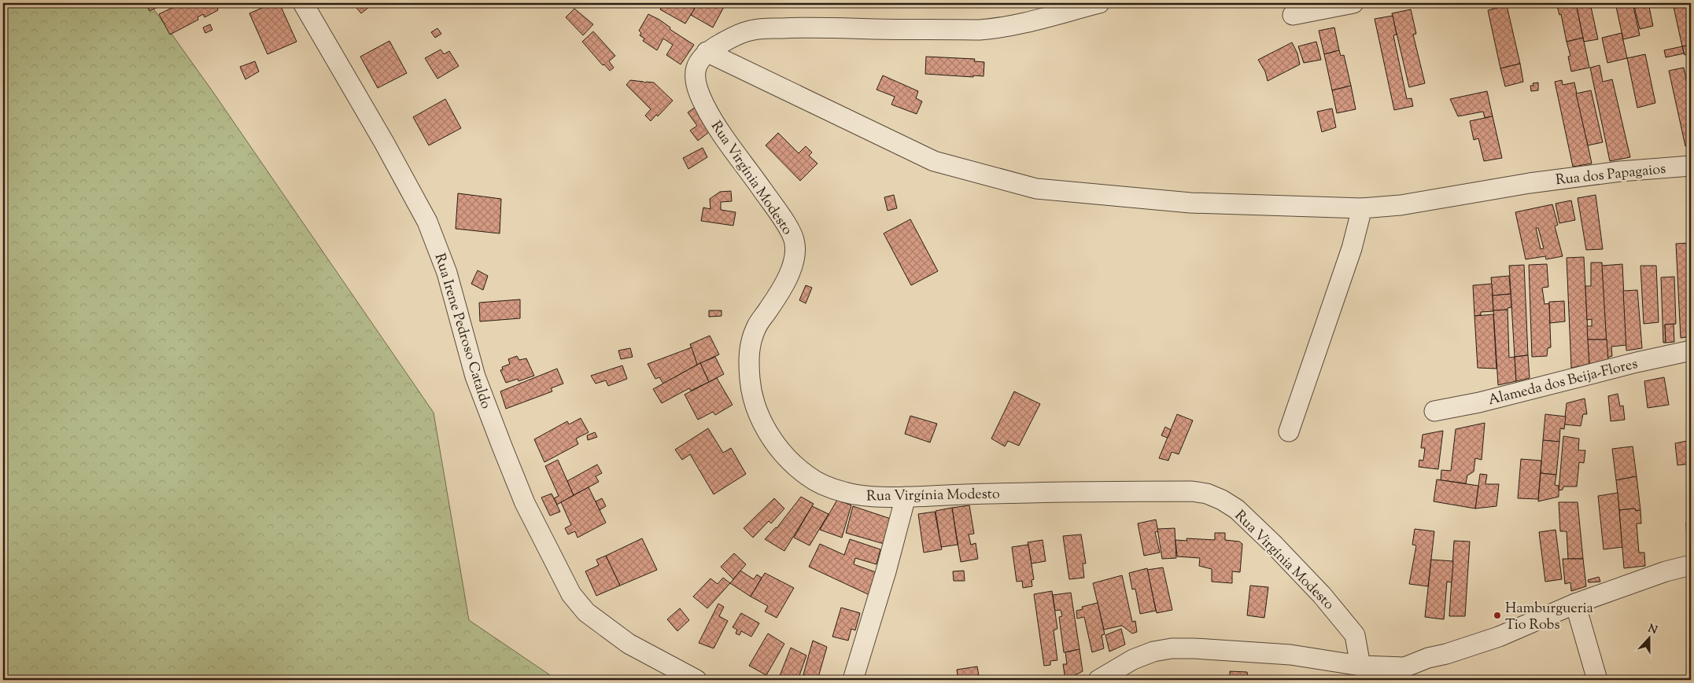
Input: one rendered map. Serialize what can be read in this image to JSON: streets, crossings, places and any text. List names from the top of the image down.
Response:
{
  "streets": {
    "street": [
      "Rua dos Papagaios",
      "Rua Virgínia Modesto",
      "Rua Irene Pedroso Cataldo",
      "Alameda dos Beija-Flores"
    ]
  },
  "crossings": [
    ["Rua dos Papagaios", "Rua Virgínia Modesto"]
  ],
  "places": ["Hamburgueria Tio Robs"],
  "north": "top"
}
